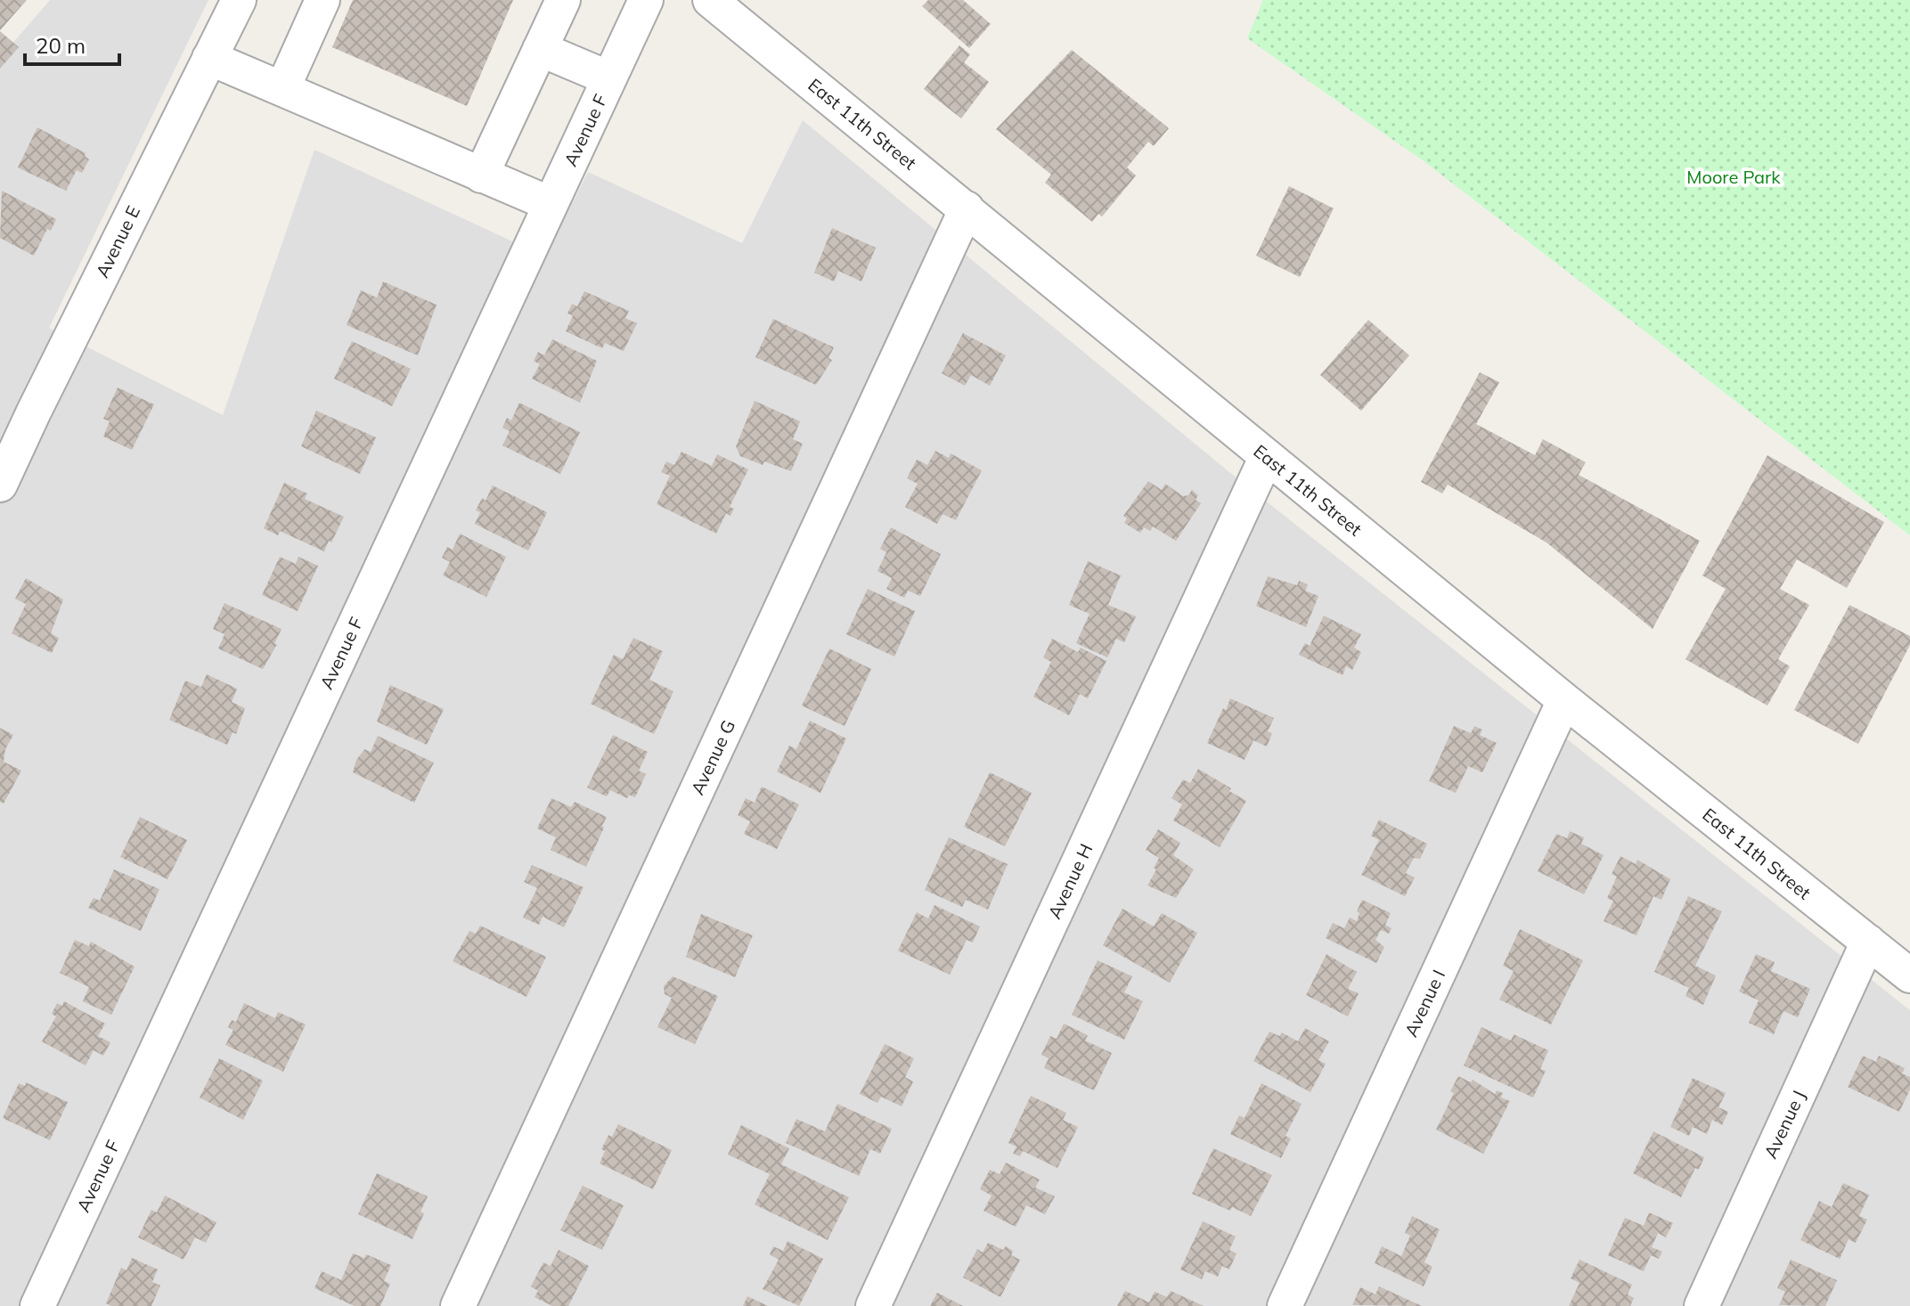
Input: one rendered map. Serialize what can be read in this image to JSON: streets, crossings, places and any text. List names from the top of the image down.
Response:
{
  "streets": {
    "street": [
      "East 11th Street",
      "Avenue F",
      "Avenue E",
      "Avenue G",
      "Avenue H",
      "Avenue I",
      "Avenue J"
    ]
  },
  "crossings": [
    ["East 11th Street", "Avenue G"],
    ["East 11th Street", "Avenue H"],
    ["East 11th Street", "Avenue I"],
    ["East 11th Street", "Avenue J"]
  ],
  "parks": ["Moore Park"],
  "scale_bar": "20 m"
}
